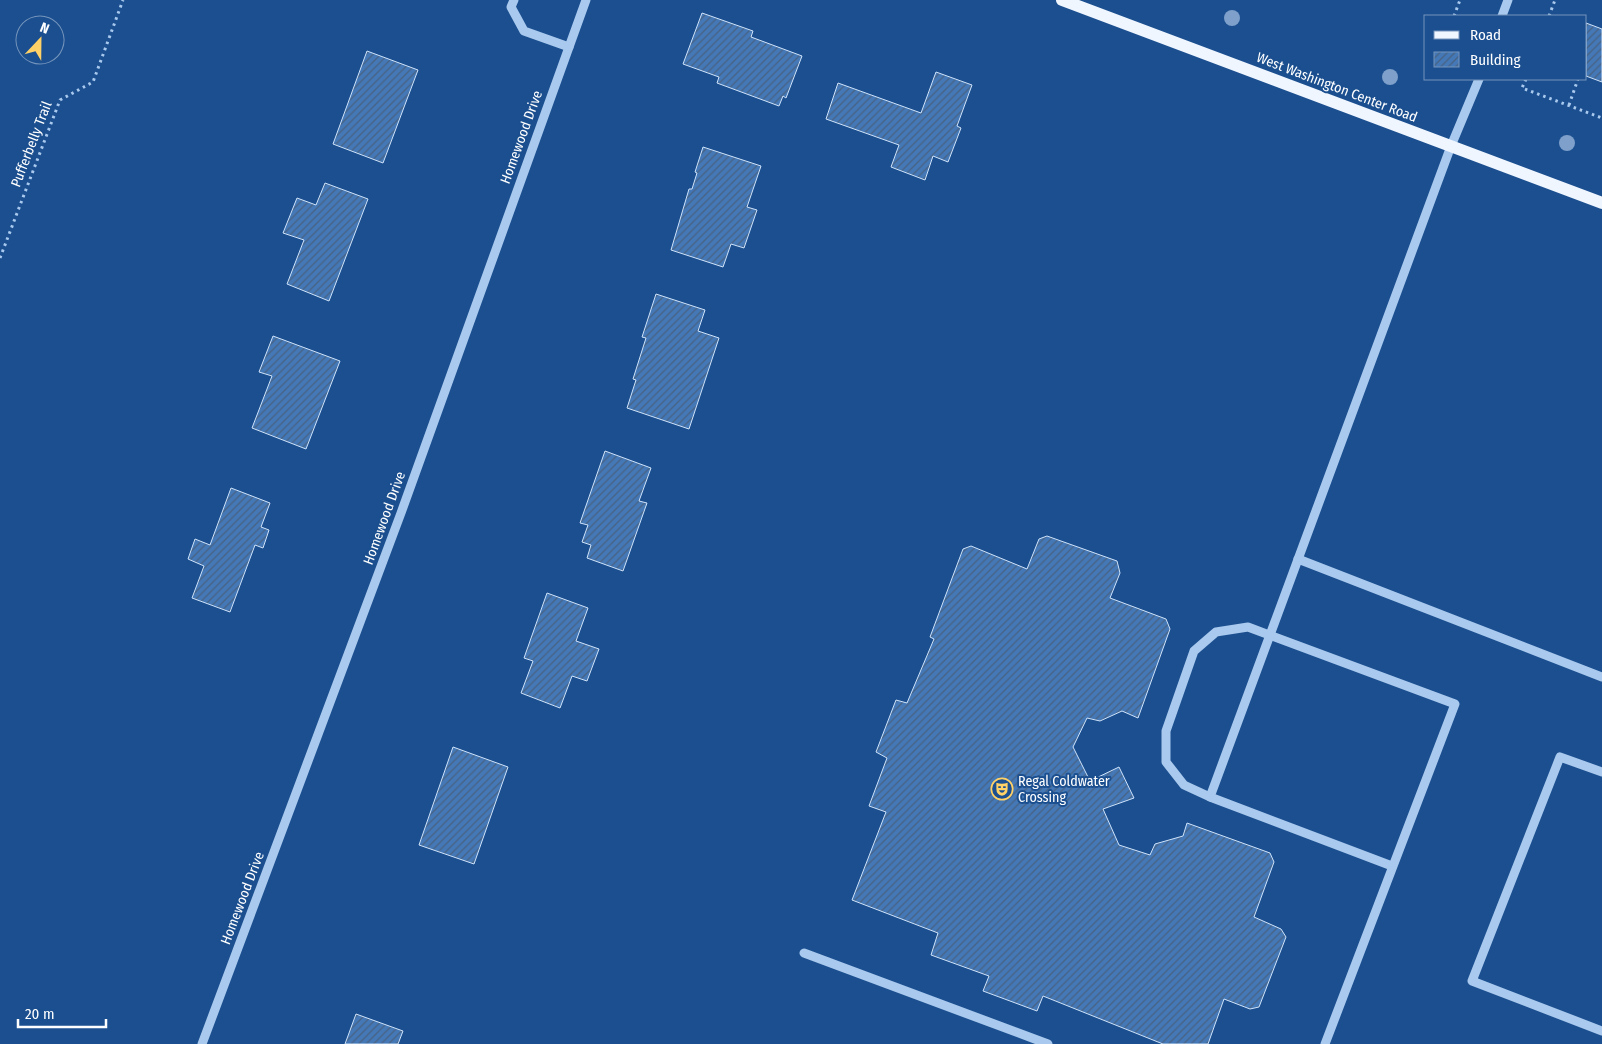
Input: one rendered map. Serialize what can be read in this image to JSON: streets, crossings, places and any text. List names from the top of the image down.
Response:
{
  "streets": {
    "main road": ["West Washington Center Road"],
    "street": ["Homewood Drive"],
    "path": ["Pufferbelly Trail"]
  },
  "places": {
    "theatre": ["Regal Coldwater Crossing"]
  },
  "legend": ["Road", "Building"],
  "scale_bar": "20 m",
  "north": "top"
}
